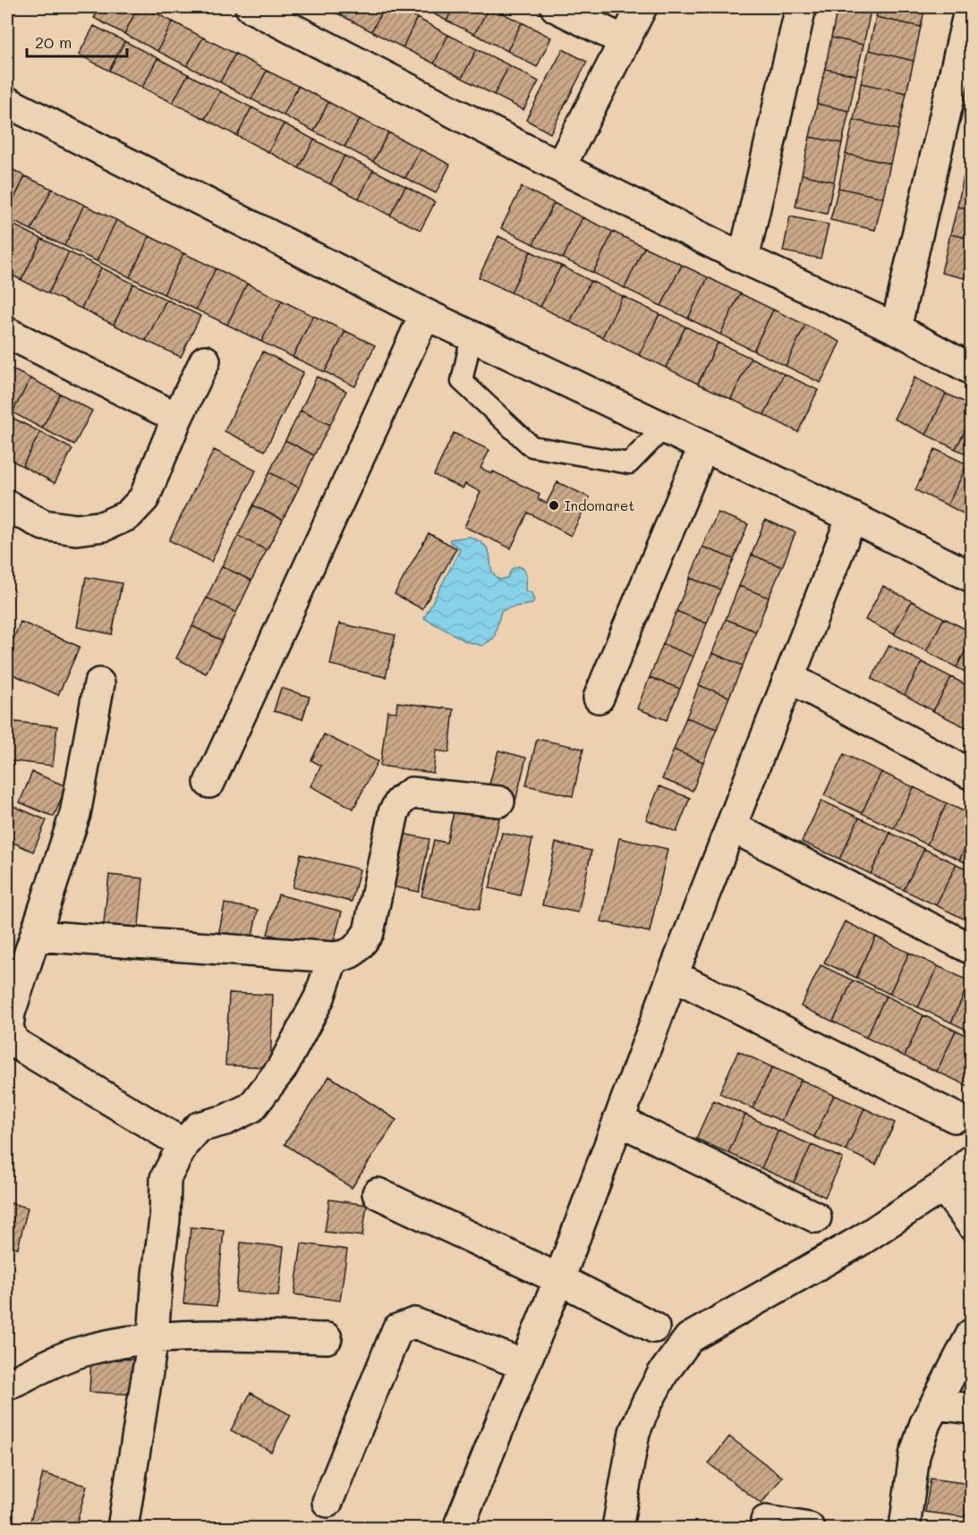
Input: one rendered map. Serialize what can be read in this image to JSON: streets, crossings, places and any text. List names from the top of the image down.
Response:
{
  "places": ["Indomaret"],
  "scale_bar": "20 m"
}
